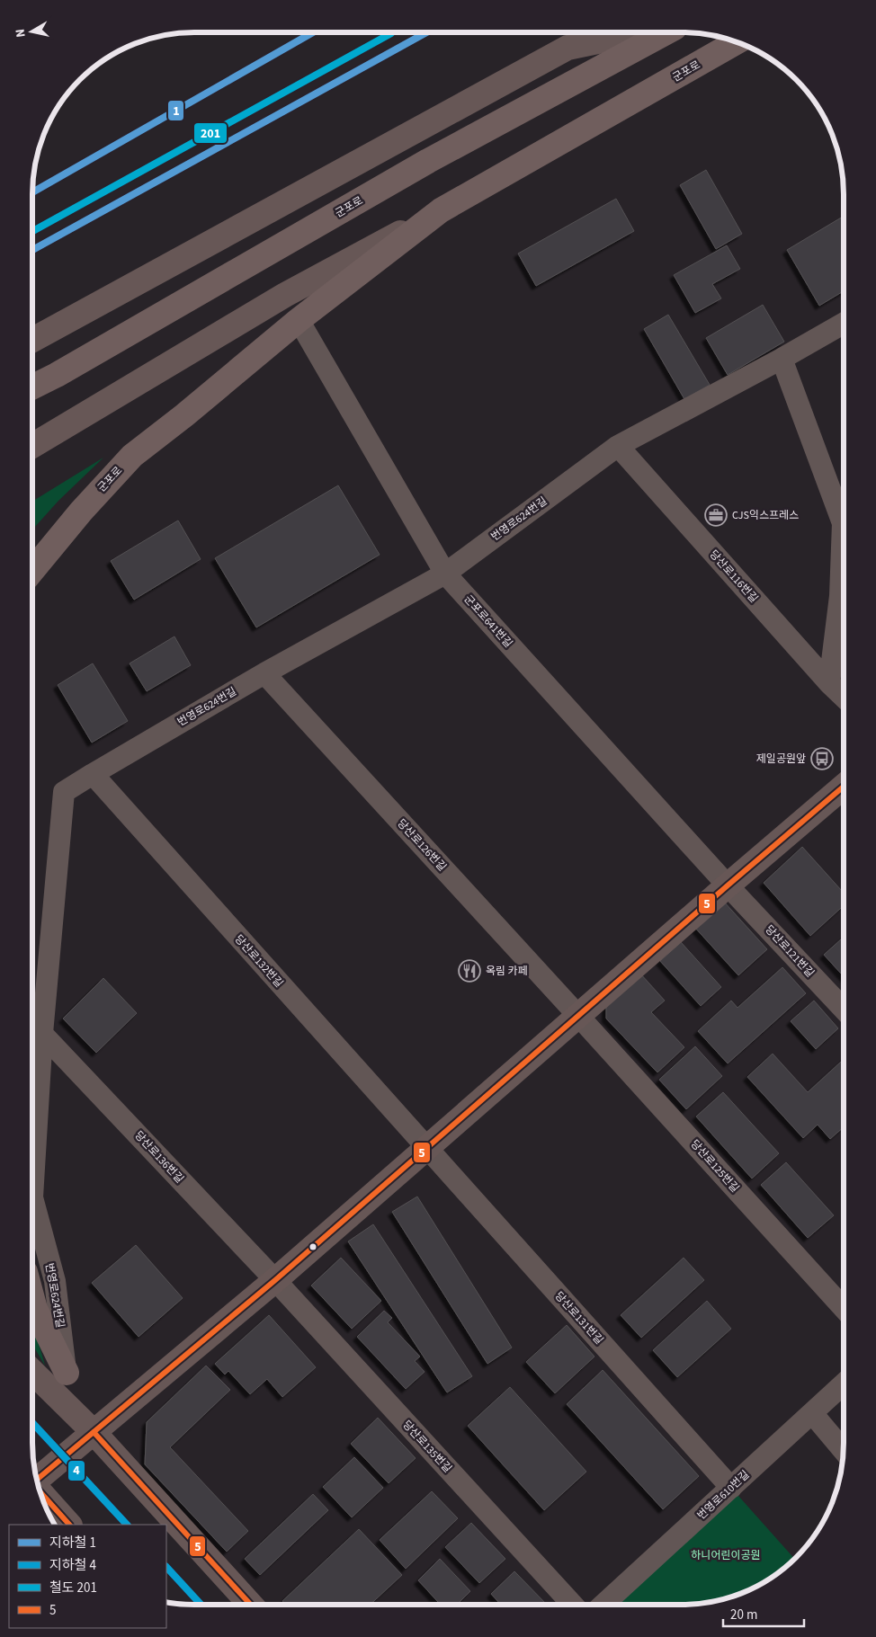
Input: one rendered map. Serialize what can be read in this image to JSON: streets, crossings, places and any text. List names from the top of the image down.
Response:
{
  "streets": {
    "main road": ["군포로"],
    "street": [
      "번영로624번길",
      "당산로116번길",
      "군포로641번길",
      "당산로126번길",
      "당산로121번길",
      "당산로132번길",
      "당산로136번길",
      "당산로125번길",
      "당산로131번길",
      "당산로135번길",
      "번영로610번길"
    ]
  },
  "crossings": [
    ["군포로", "군포로641번길"],
    ["번영로624번길", "당산로116번길"],
    ["번영로624번길", "군포로641번길"],
    ["번영로624번길", "당산로126번길"],
    ["번영로624번길", "당산로132번길"],
    ["번영로624번길", "당산로136번길"],
    ["군포로641번길", "당산로121번길"],
    ["당산로126번길", "당산로125번길"],
    ["당산로132번길", "당산로131번길"],
    ["당산로136번길", "당산로135번길"],
    ["당산로131번길", "번영로610번길"]
  ],
  "parks": ["하니어린이공원"],
  "places": {
    "office": ["CJS익스프레스"],
    "bus stop": ["제일공원앞"],
    "restaurant": ["옥림 카페"]
  },
  "lines": [
    "metro line 1",
    "rail line 201",
    "transit line 5",
    "metro line 4"
  ],
  "legend": [
    "지하철 1",
    "지하철 4",
    "철도 201",
    "5"
  ],
  "scale_bar": "20 m",
  "north": "left"
}
